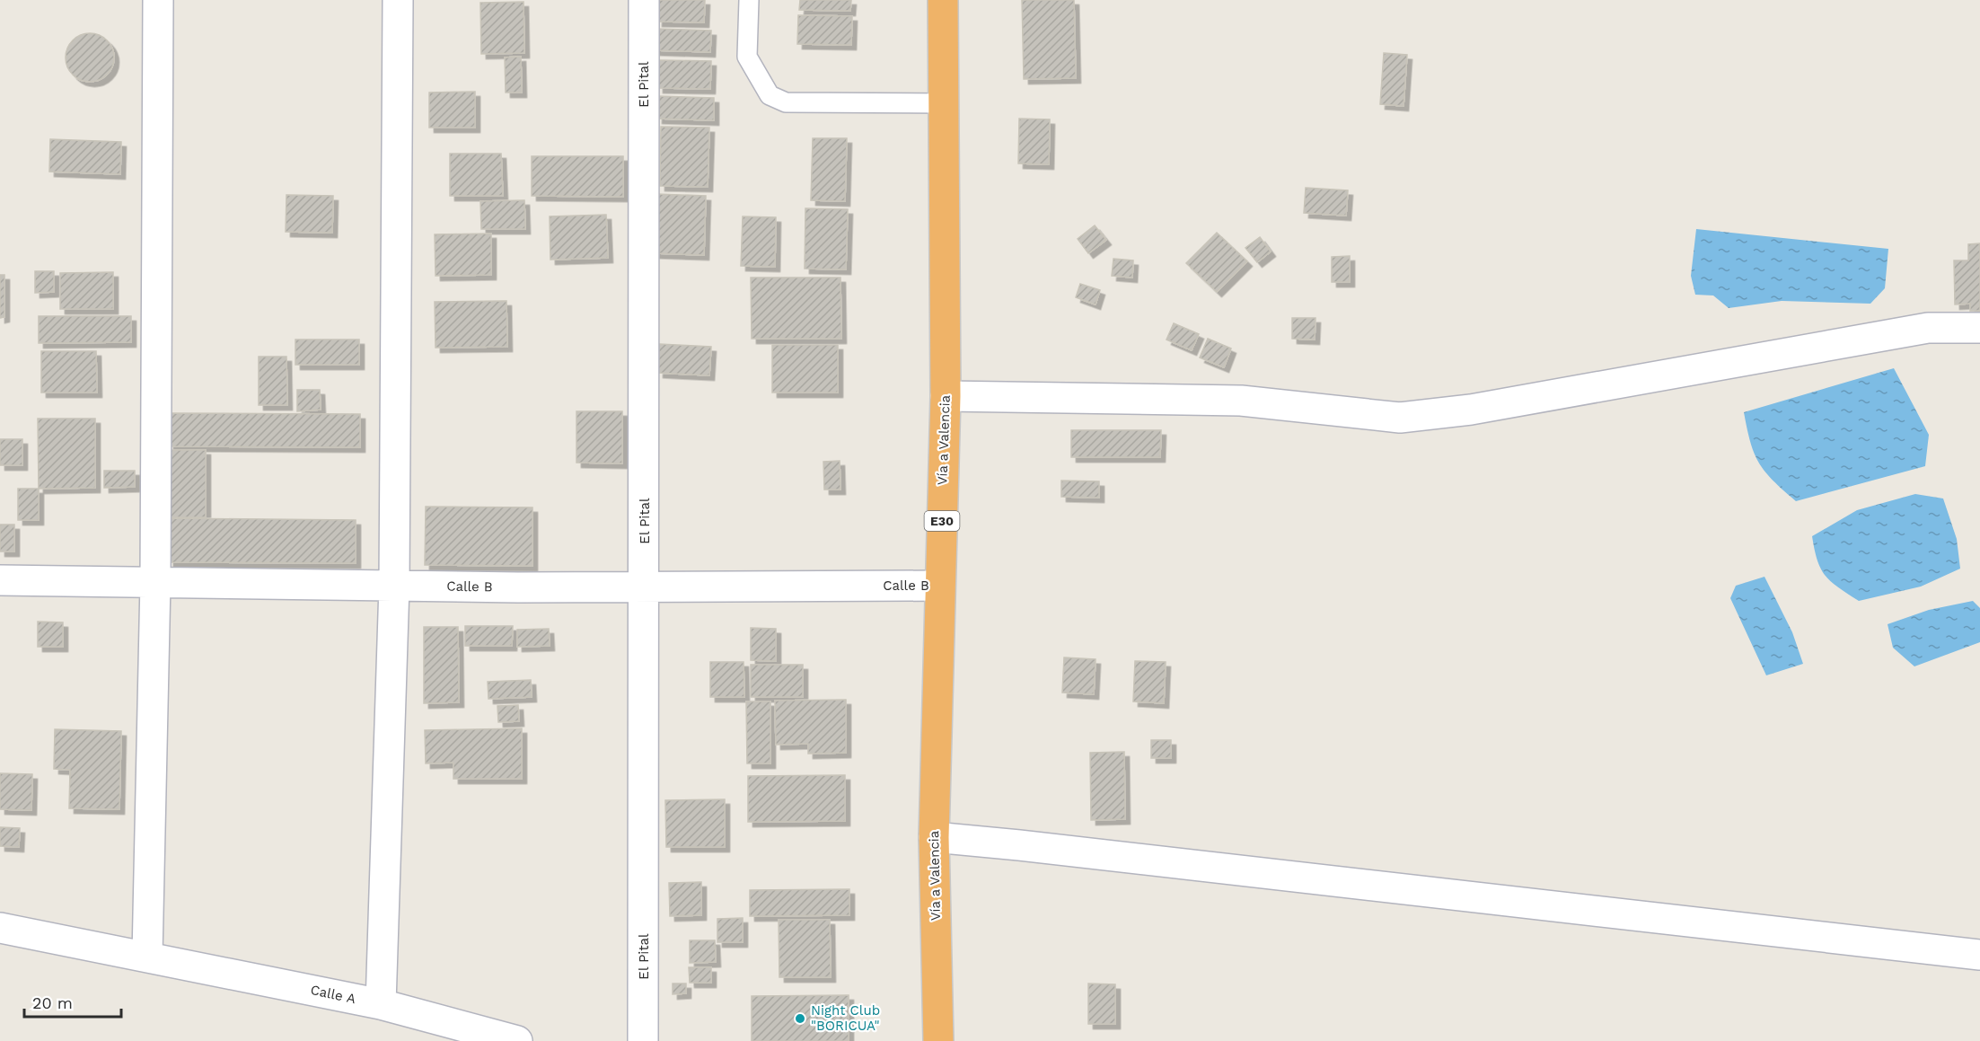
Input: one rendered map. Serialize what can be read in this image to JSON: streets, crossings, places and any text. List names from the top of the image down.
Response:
{
  "streets": {
    "highway": ["Vía a Valencia", "E30"],
    "street": ["El Pital", "Calle B", "Calle A"]
  },
  "crossings": [
    ["El Pital", "Calle B"],
    ["Vía a Valencia", "Calle B"]
  ],
  "places": ["Night Club \"BORICUA\""],
  "scale_bar": "20 m"
}
